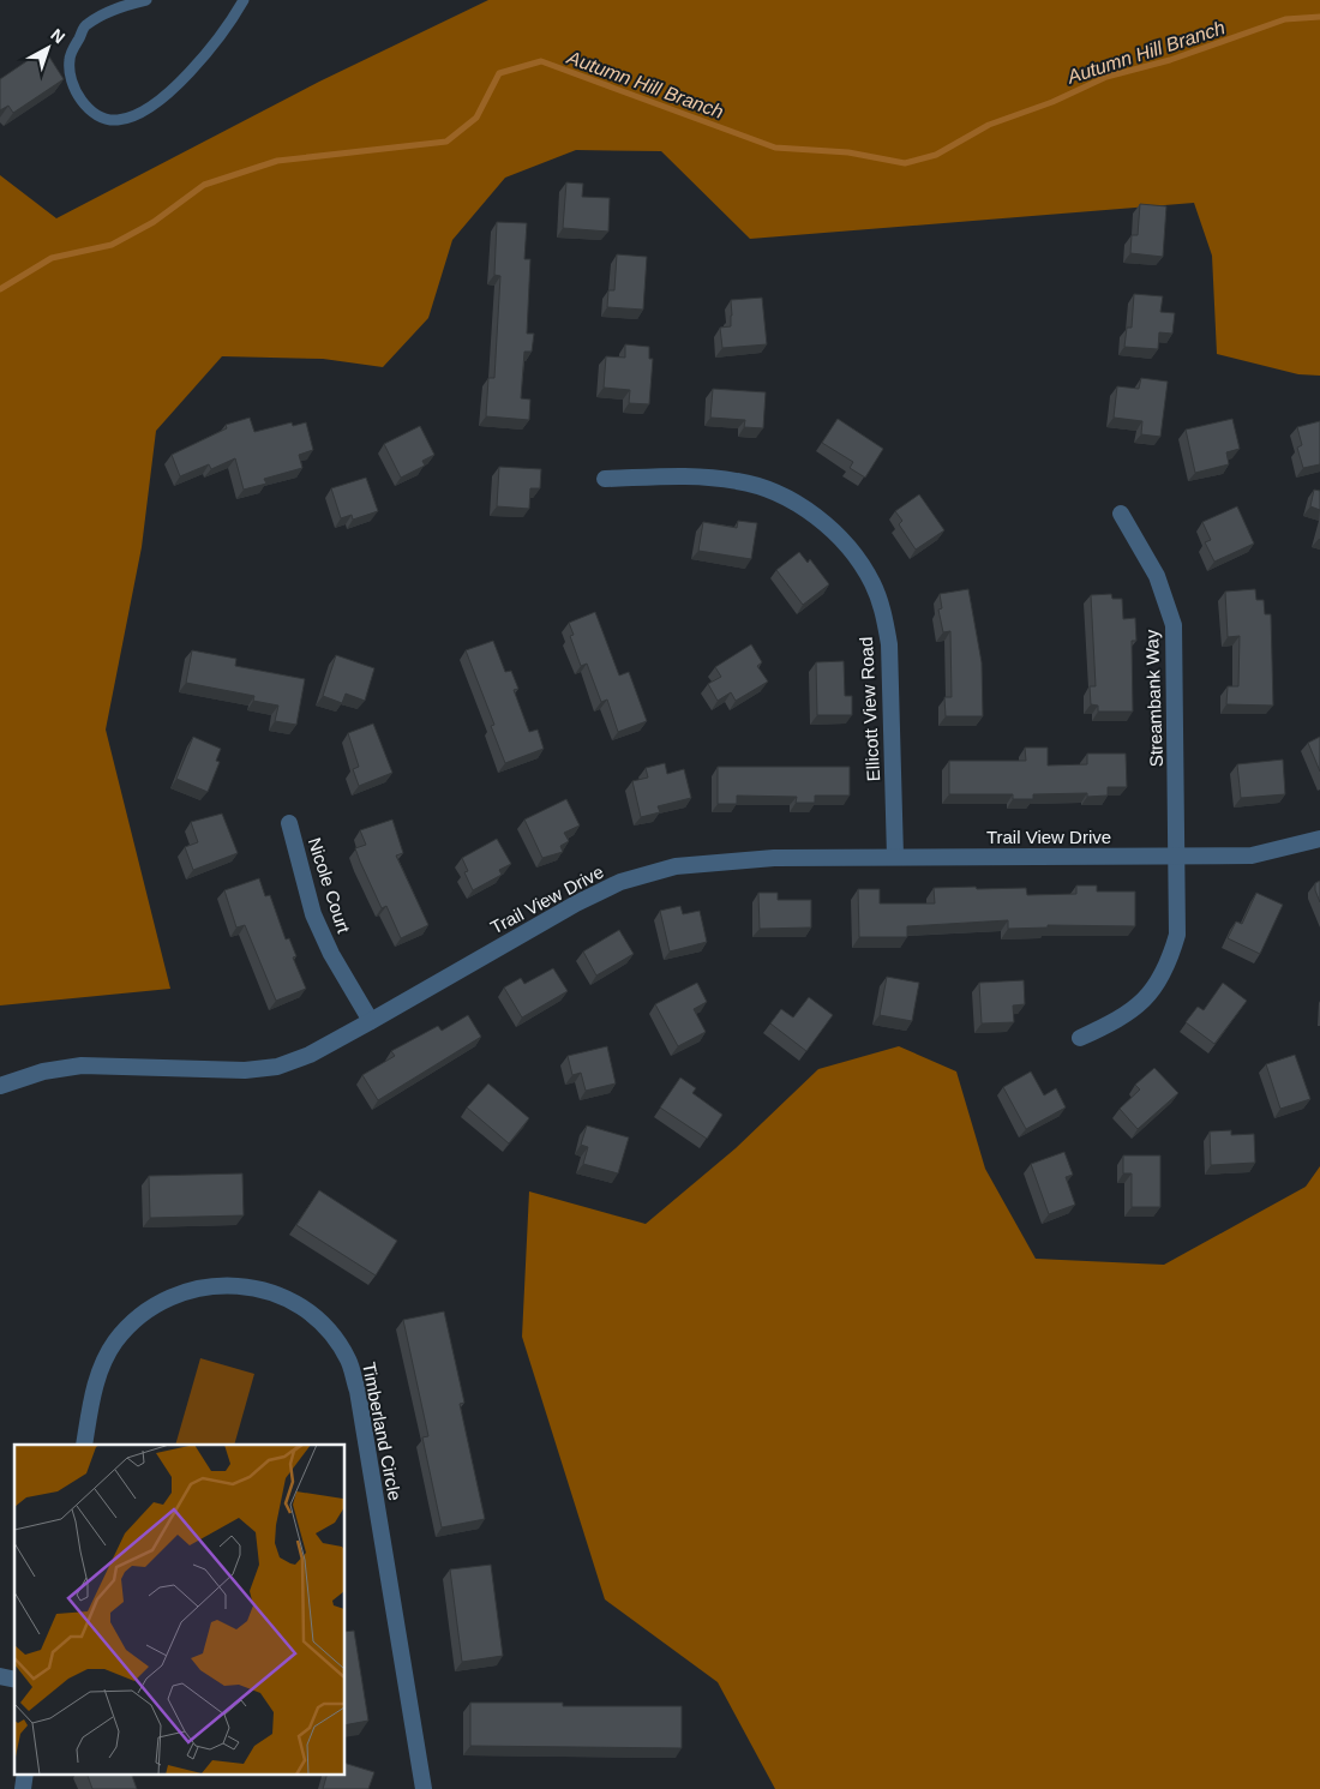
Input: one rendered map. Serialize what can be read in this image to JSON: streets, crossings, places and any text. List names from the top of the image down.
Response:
{
  "streets": {
    "street": [
      "Streambank Way",
      "Ellicott View Road",
      "Trail View Drive",
      "Nicole Court",
      "Timberland Circle"
    ]
  },
  "crossings": [
    ["Streambank Way", "Trail View Drive"],
    ["Ellicott View Road", "Trail View Drive"],
    ["Trail View Drive", "Nicole Court"]
  ],
  "water": ["Autumn Hill Branch"],
  "north": "top right"
}
